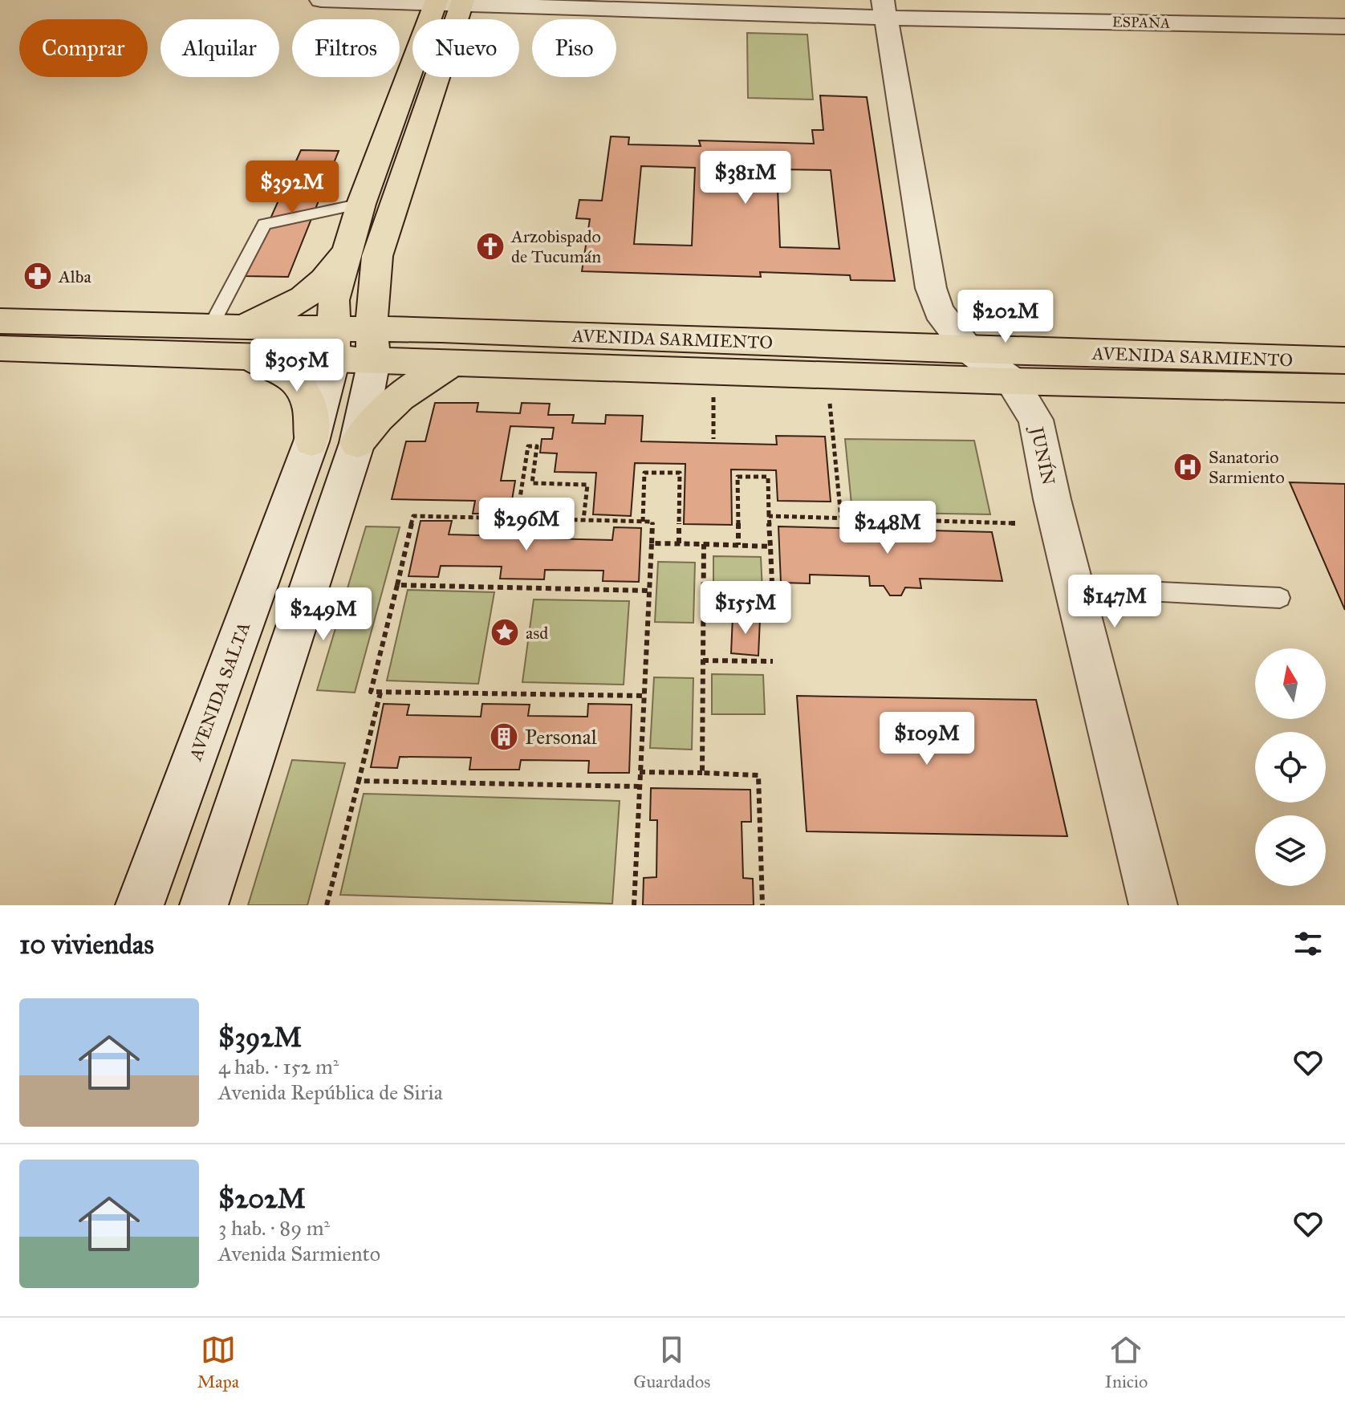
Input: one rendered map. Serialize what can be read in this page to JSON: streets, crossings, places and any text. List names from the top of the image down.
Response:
{
  "streets": {
    "main road": ["AVENIDA SARMIENTO"],
    "street": ["ESPAÑA", "JUNÍN", "AVENIDA SALTA"]
  },
  "crossings": [
    ["ESPAÑA", "JUNÍN"],
    ["AVENIDA SARMIENTO", "JUNÍN"],
    ["AVENIDA SARMIENTO", "AVENIDA SALTA"]
  ],
  "places": {
    "church": ["Arzobispado de Tucumán"],
    "pharmacy": ["Alba"],
    "hospital": ["Sanatorio Sarmiento"],
    "place": ["asd"],
    "building": ["Personal"]
  },
  "north": "top",
  "page": {
    "chip": [
      "Comprar",
      "Alquilar",
      "Filtros",
      "Nuevo",
      "Piso"
    ],
    "price": [
      "$381M",
      "$392M",
      "$202M",
      "$305M",
      "$296M",
      "$248M",
      "$147M",
      "$155M",
      "$249M",
      "$109M"
    ],
    "heading": "10 viviendas",
    "list": [
      {
        "name": "$392M",
        "note": "4 hab. · 152 m² · Avenida República de Siria"
      },
      {
        "name": "$202M",
        "note": "3 hab. · 89 m² · Avenida Sarmiento"
      }
    ],
    "tabs": ["Mapa", "Guardados", "Inicio"]
  }
}
